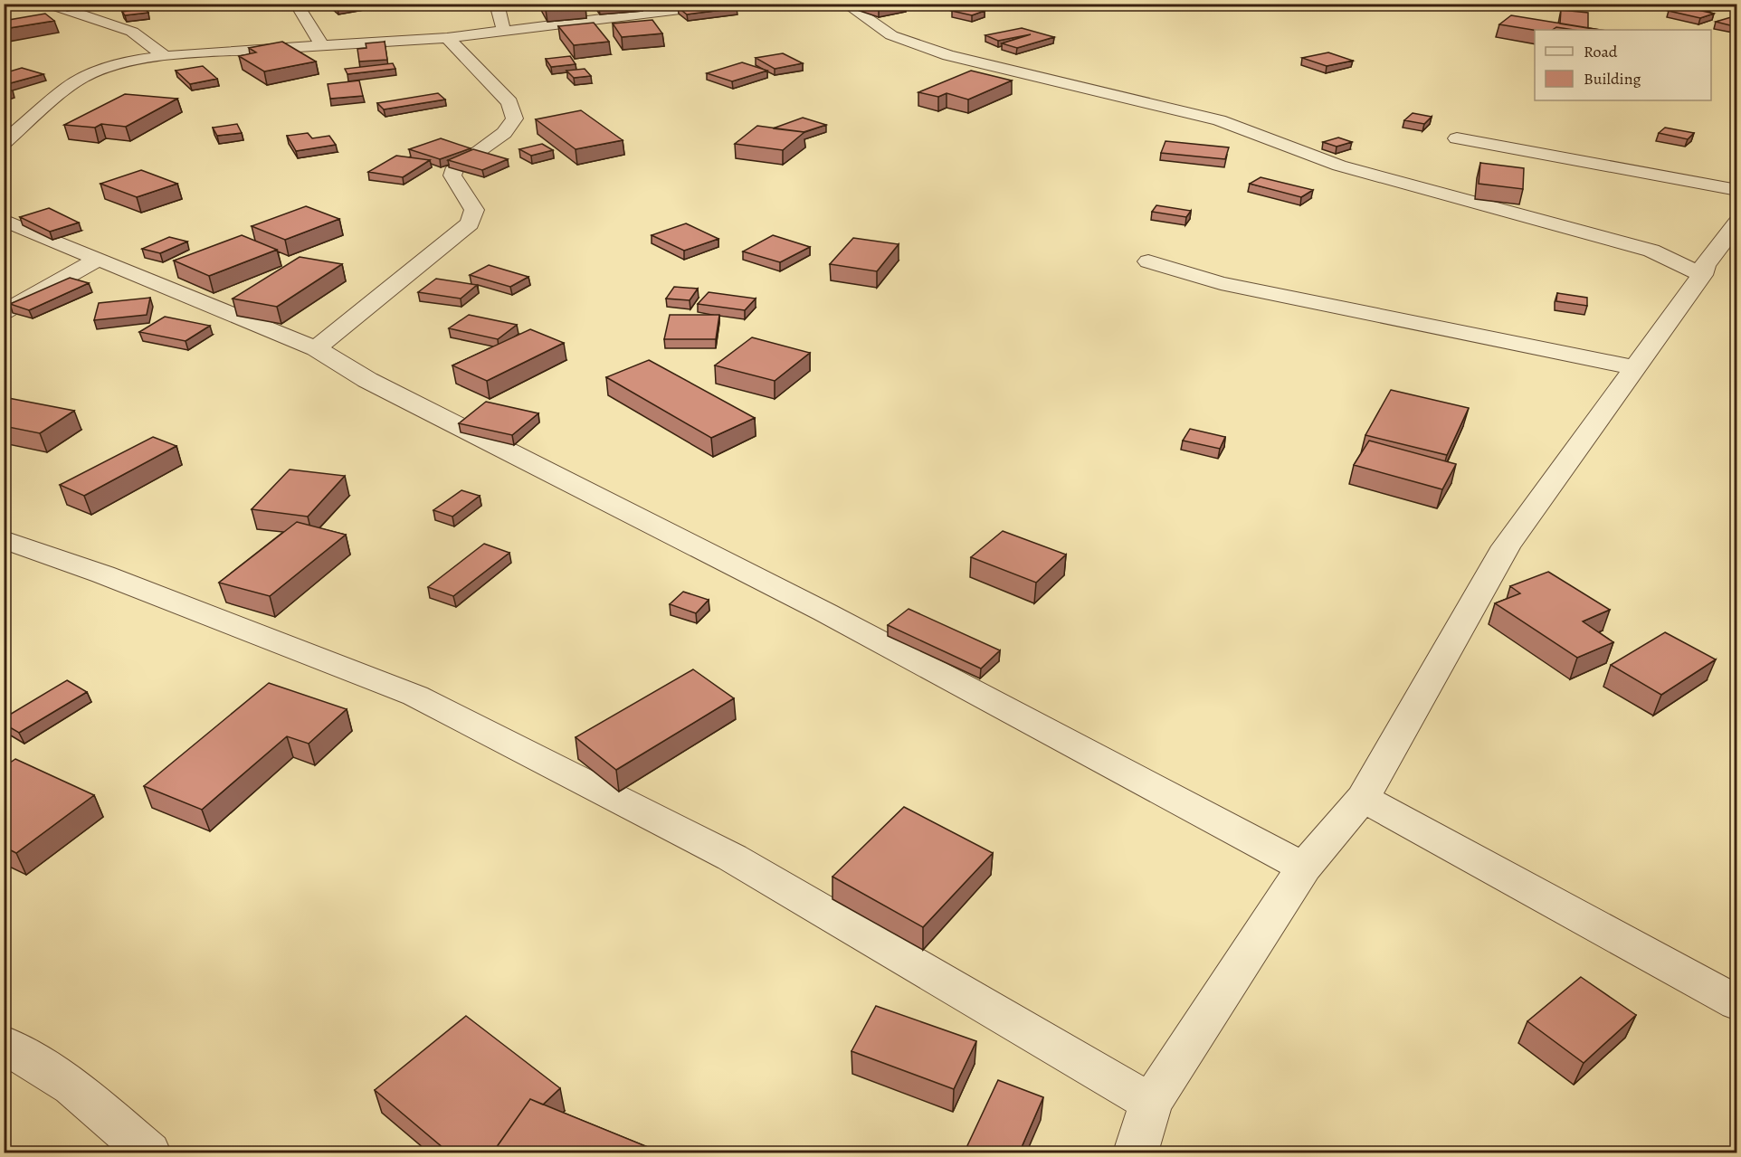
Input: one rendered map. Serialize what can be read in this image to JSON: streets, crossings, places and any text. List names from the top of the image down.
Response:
{
  "legend": ["Road", "Building"]
}
